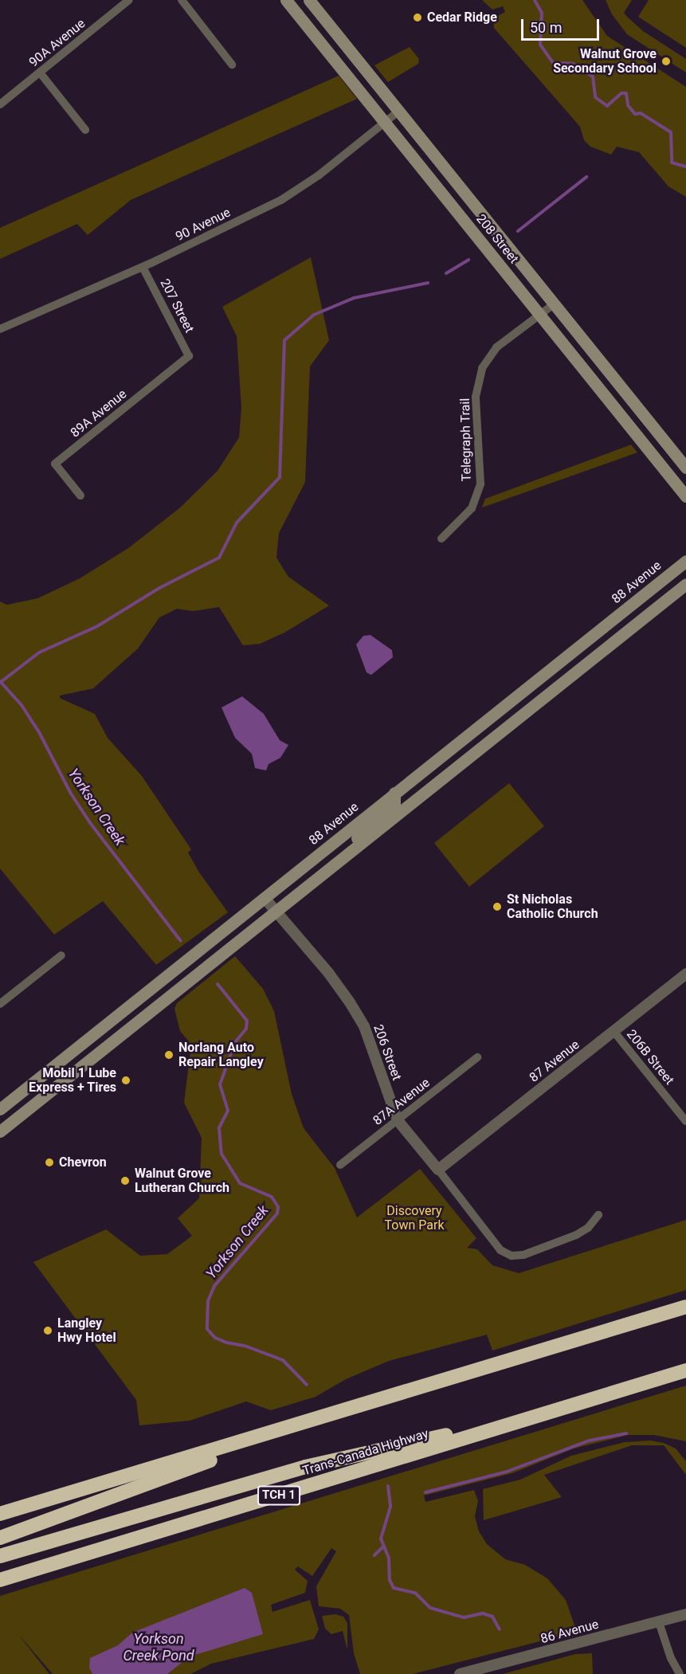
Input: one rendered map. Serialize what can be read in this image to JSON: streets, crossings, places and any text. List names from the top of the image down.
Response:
{
  "streets": {
    "highway": ["Trans-Canada Highway", "TCH 1"],
    "main road": ["208 Street", "88 Avenue"],
    "street": [
      "90A Avenue",
      "90 Avenue",
      "207 Street",
      "89A Avenue",
      "Telegraph Trail",
      "206 Street",
      "206B Street",
      "87 Avenue",
      "87A Avenue",
      "86 Avenue"
    ]
  },
  "crossings": [
    ["90 Avenue", "208 Street"],
    ["90 Avenue", "207 Street"],
    ["208 Street", "Telegraph Trail"],
    ["207 Street", "89A Avenue"],
    ["88 Avenue", "206 Street"],
    ["206 Street", "87 Avenue"],
    ["206 Street", "87A Avenue"],
    ["206B Street", "87 Avenue"]
  ],
  "water": ["Yorkson Creek", "Yorkson Creek Pond"],
  "parks": ["Discovery Town Park"],
  "places": [
    "Cedar Ridge",
    "Walnut Grove Secondary School",
    "St Nicholas Catholic Church",
    "Norlang Auto Repair Langley",
    "Mobil 1 Lube Express + Tires",
    "Chevron",
    "Walnut Grove Lutheran Church",
    "Langley Hwy Hotel"
  ],
  "scale_bar": "50 m"
}
